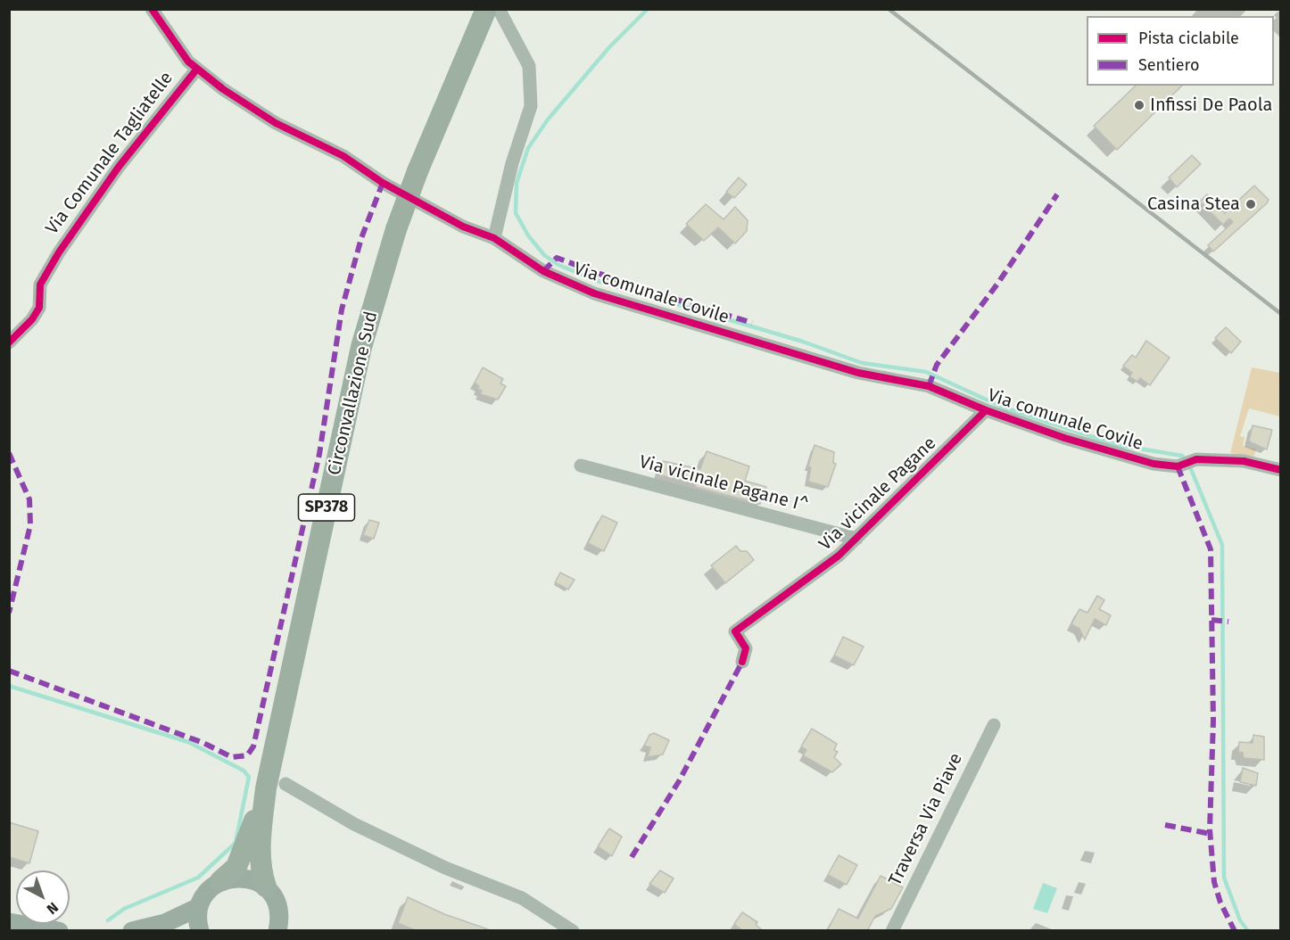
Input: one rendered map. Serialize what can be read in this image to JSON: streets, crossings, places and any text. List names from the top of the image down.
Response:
{
  "streets": {
    "main road": ["Circonvallazione Sud", "SP378"],
    "street": [
      "Via Comunale Tagliatelle",
      "Via comunale Covile",
      "Via vicinale Pagane I^",
      "Via vicinale Pagane",
      "Traversa Via Piave"
    ]
  },
  "crossings": [
    ["Via Comunale Tagliatelle", "Via comunale Covile"],
    ["Via comunale Covile", "Via vicinale Pagane"],
    ["Circonvallazione Sud", "SP378"],
    ["Via vicinale Pagane I^", "Via vicinale Pagane"]
  ],
  "places": ["Infissi De Paola", "Casina Stea"],
  "legend": ["Pista ciclabile", "Sentiero"],
  "north": "bottom right"
}
